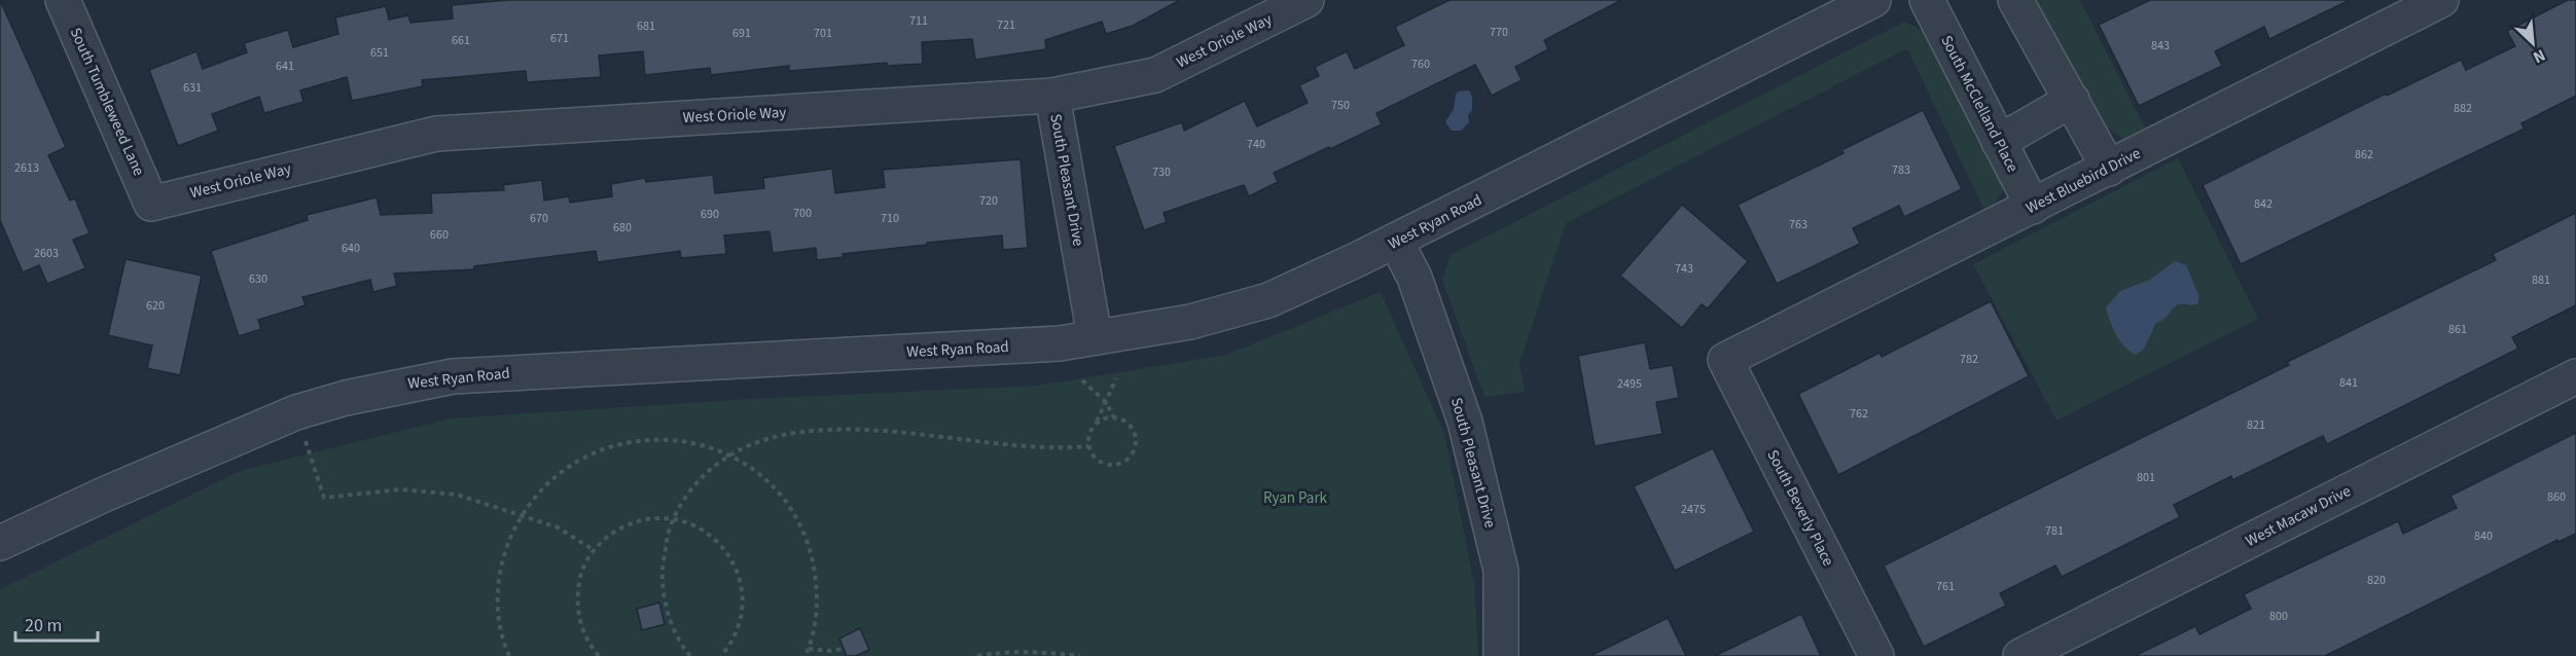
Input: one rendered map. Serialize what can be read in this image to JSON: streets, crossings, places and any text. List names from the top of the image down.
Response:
{
  "streets": {
    "street": [
      "West Oriole Way",
      "South Tumbleweed Lane",
      "South McClelland Place",
      "South Pleasant Drive",
      "West Bluebird Drive",
      "West Ryan Road",
      "South Beverly Place",
      "West Macaw Drive"
    ]
  },
  "crossings": [
    ["West Oriole Way", "South Tumbleweed Lane"],
    ["West Oriole Way", "South Pleasant Drive"],
    ["South McClelland Place", "West Bluebird Drive"],
    ["South Pleasant Drive", "West Ryan Road"],
    ["West Bluebird Drive", "South Beverly Place"]
  ],
  "parks": ["Ryan Park"],
  "house_numbers": [
    "711",
    "721",
    "681",
    "770",
    "691",
    "701",
    "671",
    "661",
    "843",
    "651",
    "760",
    "641",
    "631",
    "750",
    "882",
    "740",
    "862",
    "2613",
    "783",
    "730",
    "720",
    "842",
    "700",
    "690",
    "670",
    "710",
    "763",
    "680",
    "660",
    "640",
    "2603",
    "743",
    "630",
    "881",
    "620",
    "861",
    "782",
    "841",
    "2495",
    "762",
    "821",
    "801",
    "860",
    "2475",
    "781",
    "840",
    "820",
    "761",
    "800"
  ],
  "scale_bar": "20 m",
  "north": "bottom right"
}
